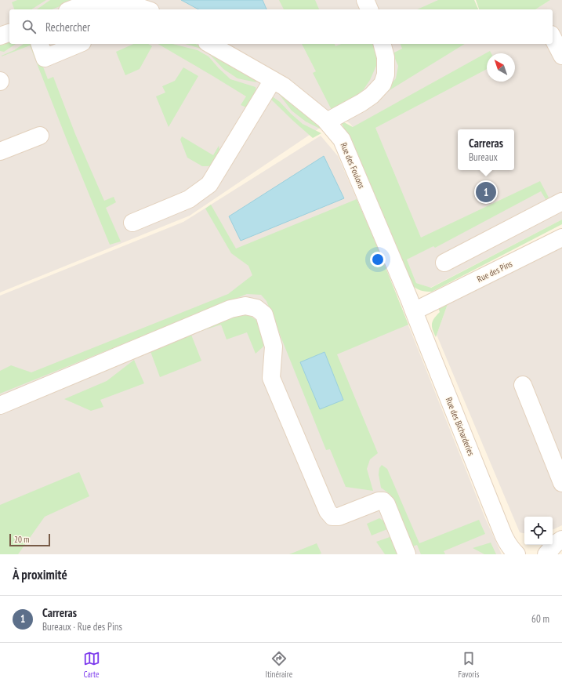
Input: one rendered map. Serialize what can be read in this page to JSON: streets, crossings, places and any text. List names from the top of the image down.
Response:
{
  "streets": {
    "street": ["Rue des Foulons", "Rue des Pins", "Rue des Bicharderies"]
  },
  "crossings": [
    ["Rue des Foulons", "Rue des Pins"],
    ["Rue des Foulons", "Rue des Bicharderies"],
    ["Rue des Pins", "Rue des Bicharderies"]
  ],
  "scale_bar": "20 m",
  "north": "top left",
  "page": {
    "search": "Rechercher",
    "popup": ["Carreras", "Bureaux"],
    "pins": "1",
    "scale": "20 m",
    "heading": "À proximité",
    "list": [
      {
        "mark": "1",
        "name": "Carreras",
        "note": "Bureaux · Rue des Pins",
        "value": "60 m"
      }
    ],
    "nav": ["Carte", "Itinéraire", "Favoris"]
  }
}
